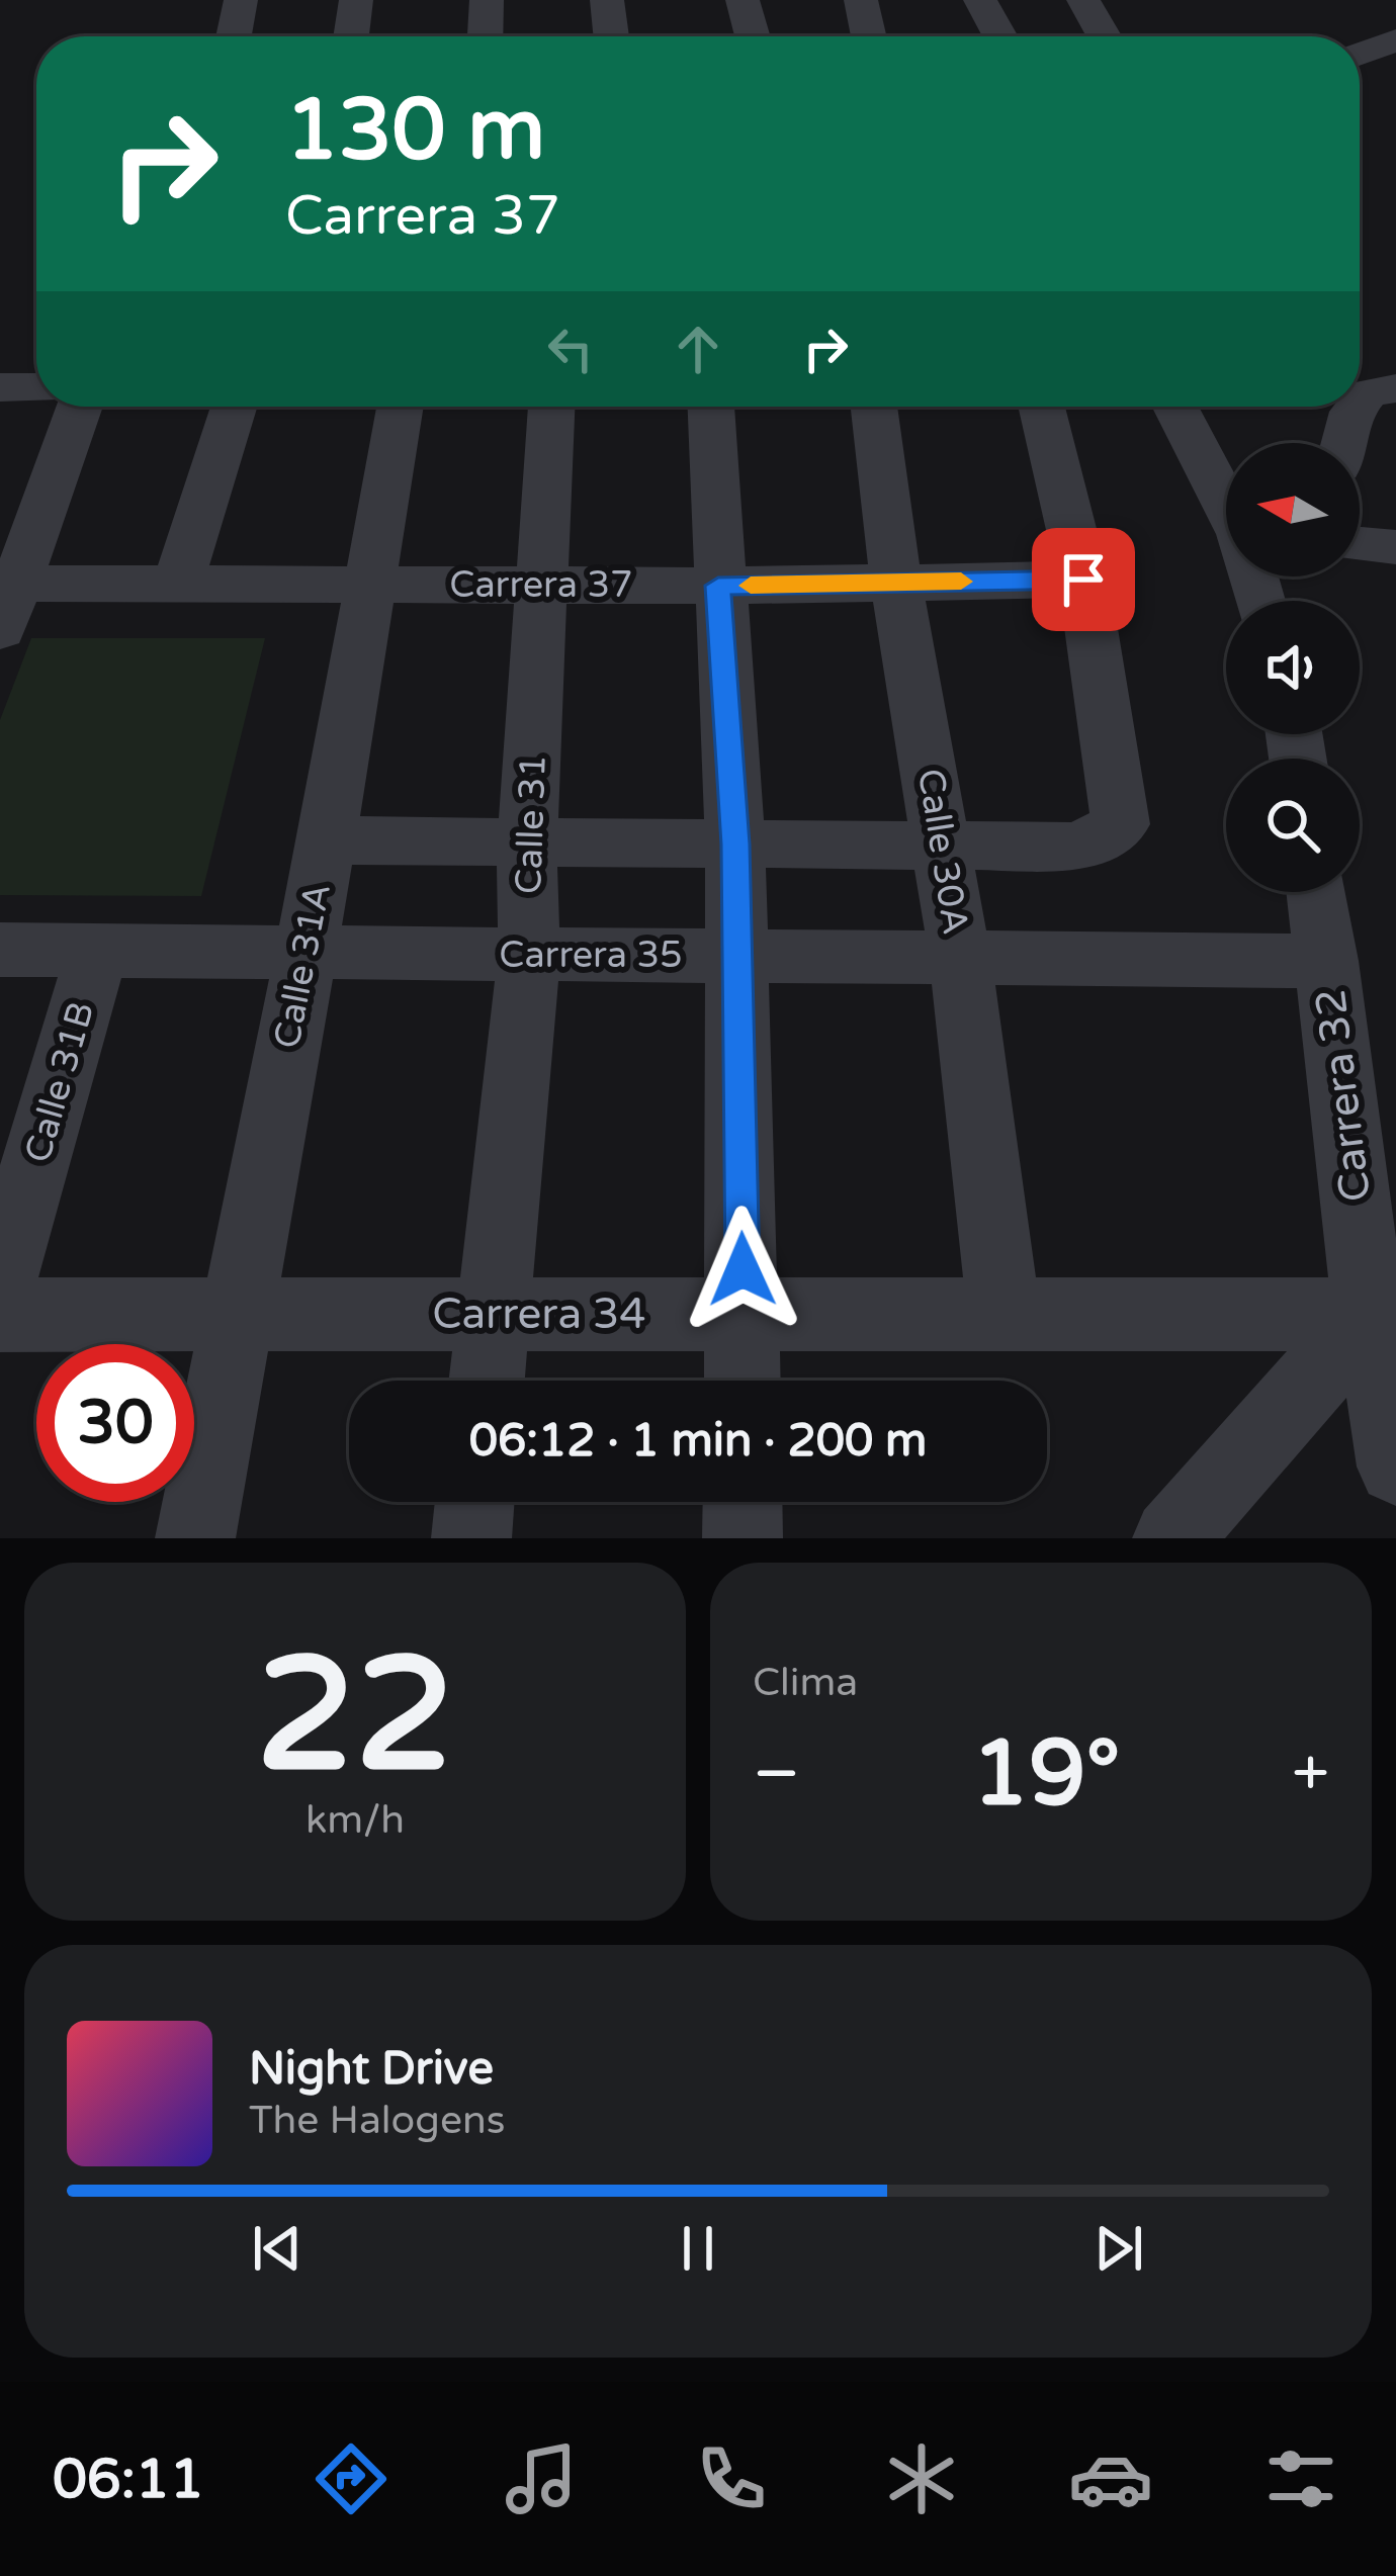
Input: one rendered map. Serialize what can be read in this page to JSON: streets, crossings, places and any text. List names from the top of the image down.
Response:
{
  "streets": {
    "street": [
      "Carrera 37",
      "Calle 31",
      "Calle 30A",
      "Carrera 35",
      "Calle 31A",
      "Calle 31B",
      "Carrera 32",
      "Carrera 34"
    ]
  },
  "crossings": [
    ["Carrera 37", "Calle 31"],
    ["Carrera 37", "Calle 30A"],
    ["Carrera 37", "Calle 31A"],
    ["Calle 31", "Carrera 35"],
    ["Calle 31", "Carrera 34"],
    ["Calle 30A", "Carrera 35"],
    ["Calle 30A", "Carrera 34"],
    ["Carrera 35", "Calle 31A"],
    ["Carrera 35", "Calle 31B"],
    ["Carrera 35", "Carrera 32"],
    ["Calle 31A", "Carrera 34"],
    ["Carrera 32", "Carrera 34"]
  ],
  "north": "left",
  "page": {
    "turn": ["130 m", "Carrera 37"],
    "limit": "30",
    "trip": "06:12 · 1 min · 200 m",
    "tile": [
      ["22", "km/h"],
      "Clima"
    ],
    "heat": ["−", "19°", "+"],
    "song": ["Night Drive", "The Halogens"],
    "tabs": "06:11"
  }
}
